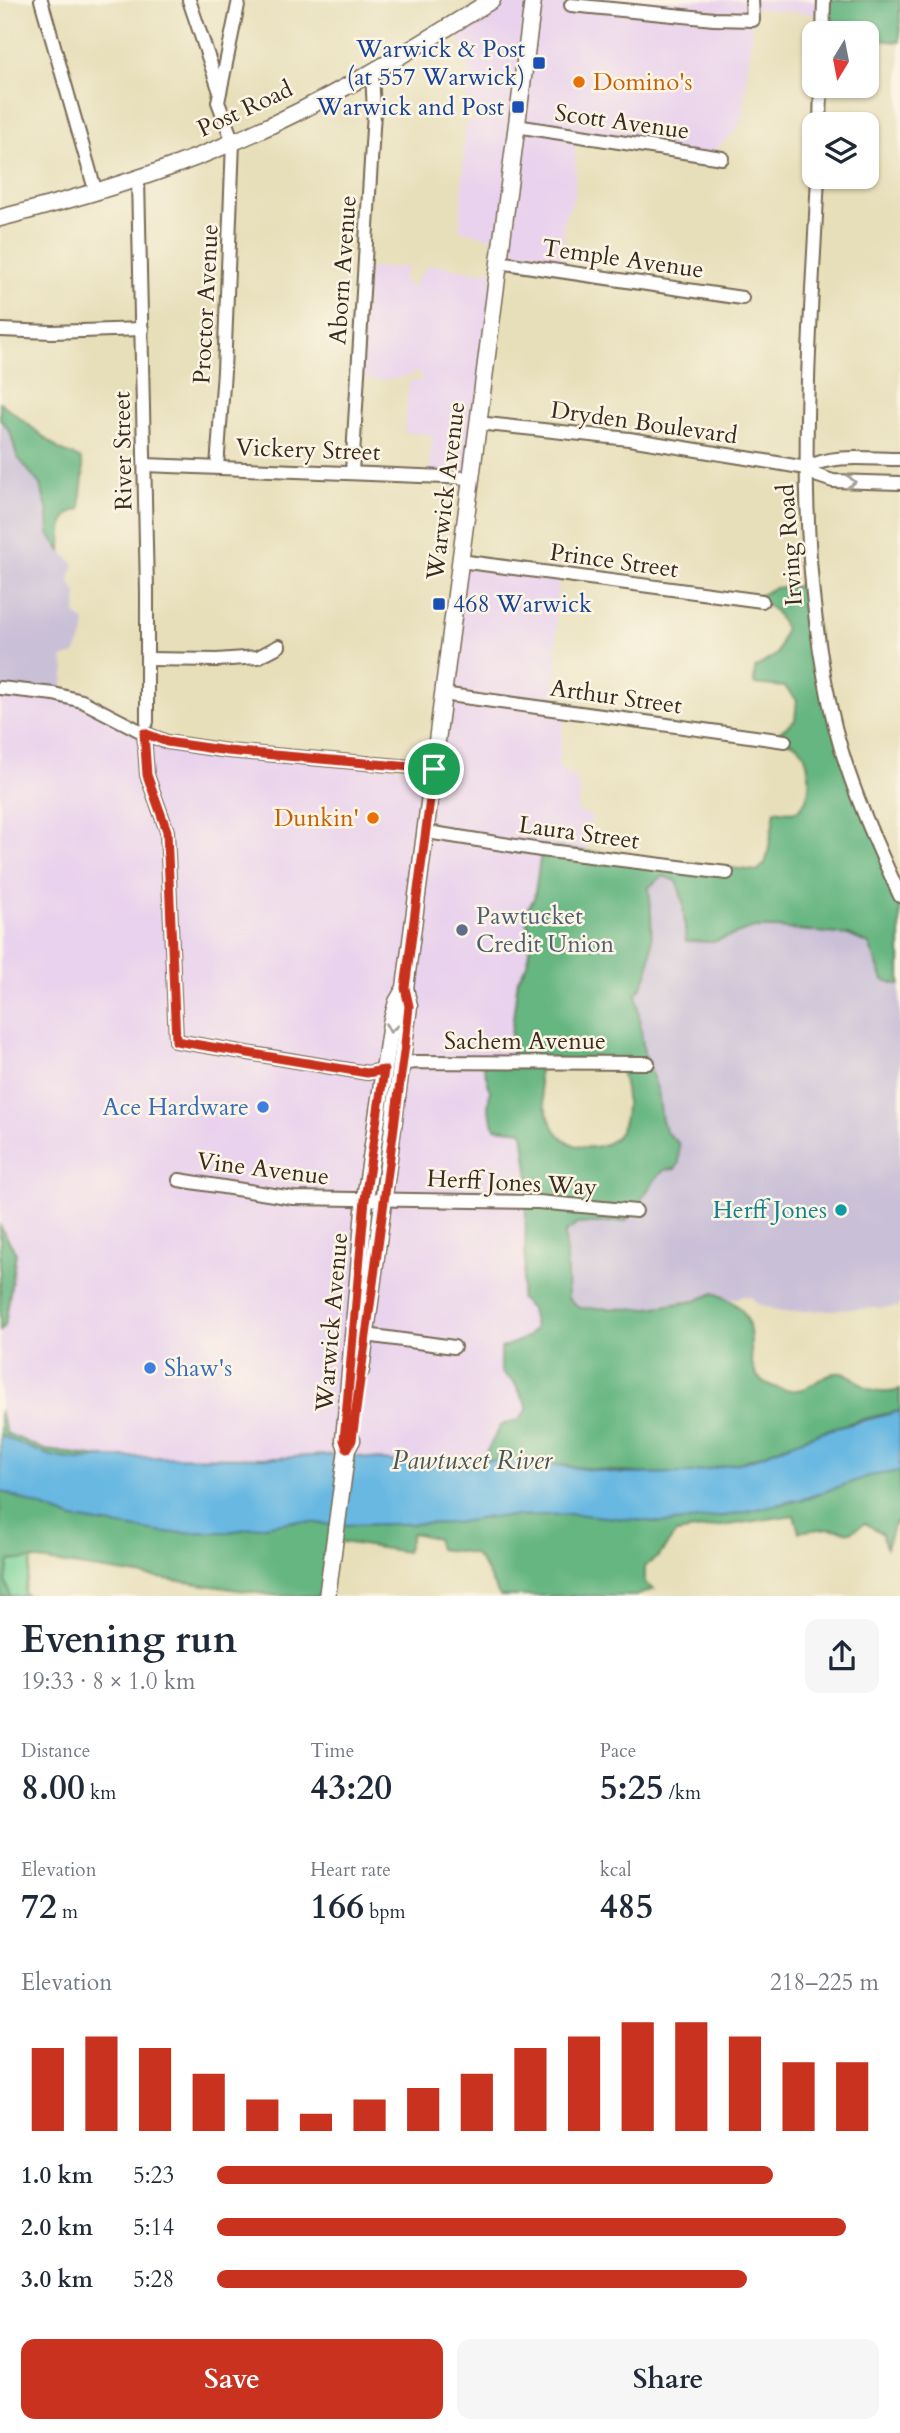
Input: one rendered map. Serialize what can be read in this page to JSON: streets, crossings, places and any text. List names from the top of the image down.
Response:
{
  "streets": {
    "main road": ["Post Road", "Warwick Avenue"],
    "street": [
      "Scott Avenue",
      "Temple Avenue",
      "Aborn Avenue",
      "Proctor Avenue",
      "Dryden Boulevard",
      "Vickery Street",
      "River Street",
      "Irving Road",
      "Prince Street",
      "Arthur Street",
      "Laura Street",
      "Sachem Avenue",
      "Vine Avenue",
      "Herff Jones Way"
    ]
  },
  "crossings": [
    ["Post Road", "Aborn Avenue"],
    ["Post Road", "Proctor Avenue"],
    ["Post Road", "River Street"],
    ["Scott Avenue", "Warwick Avenue"],
    ["Temple Avenue", "Warwick Avenue"],
    ["Aborn Avenue", "Vickery Street"],
    ["Proctor Avenue", "Vickery Street"],
    ["Dryden Boulevard", "Warwick Avenue"],
    ["Dryden Boulevard", "Irving Road"],
    ["Vickery Street", "River Street"],
    ["Vickery Street", "Warwick Avenue"],
    ["River Street", "Warwick Avenue"],
    ["Warwick Avenue", "Prince Street"],
    ["Warwick Avenue", "Arthur Street"],
    ["Warwick Avenue", "Laura Street"],
    ["Warwick Avenue", "Sachem Avenue"],
    ["Warwick Avenue", "Vine Avenue"],
    ["Warwick Avenue", "Herff Jones Way"],
    ["Vine Avenue", "Herff Jones Way"]
  ],
  "water": ["Pawtuxet River"],
  "places": {
    "transit": ["Warwick & Post (at 557 Warwick)", "Warwick and Post", "468 Warwick"],
    "other": [
      "Domino's",
      "Dunkin'",
      "Pawtucket Credit Union",
      "Ace Hardware",
      "Herff Jones",
      "Shaw's"
    ]
  },
  "north": "bottom",
  "page": {
    "heading": ["Evening run", "19:33 · 8 × 1.0 km"],
    "stats": [
      ["Distance", "8.00 km"],
      ["Time", "43:20"],
      ["Pace", "5:25 /km"],
      ["Elevation", "72 m"],
      ["Heart rate", "166 bpm"],
      ["kcal", "485"]
    ],
    "chart": ["Elevation", "218–225 m"],
    "list": [
      {
        "name": "1.0 km",
        "note": "5:23"
      },
      {
        "name": "2.0 km",
        "note": "5:14"
      },
      {
        "name": "3.0 km",
        "note": "5:28"
      }
    ],
    "buttons": ["Save", "Share"]
  }
}
